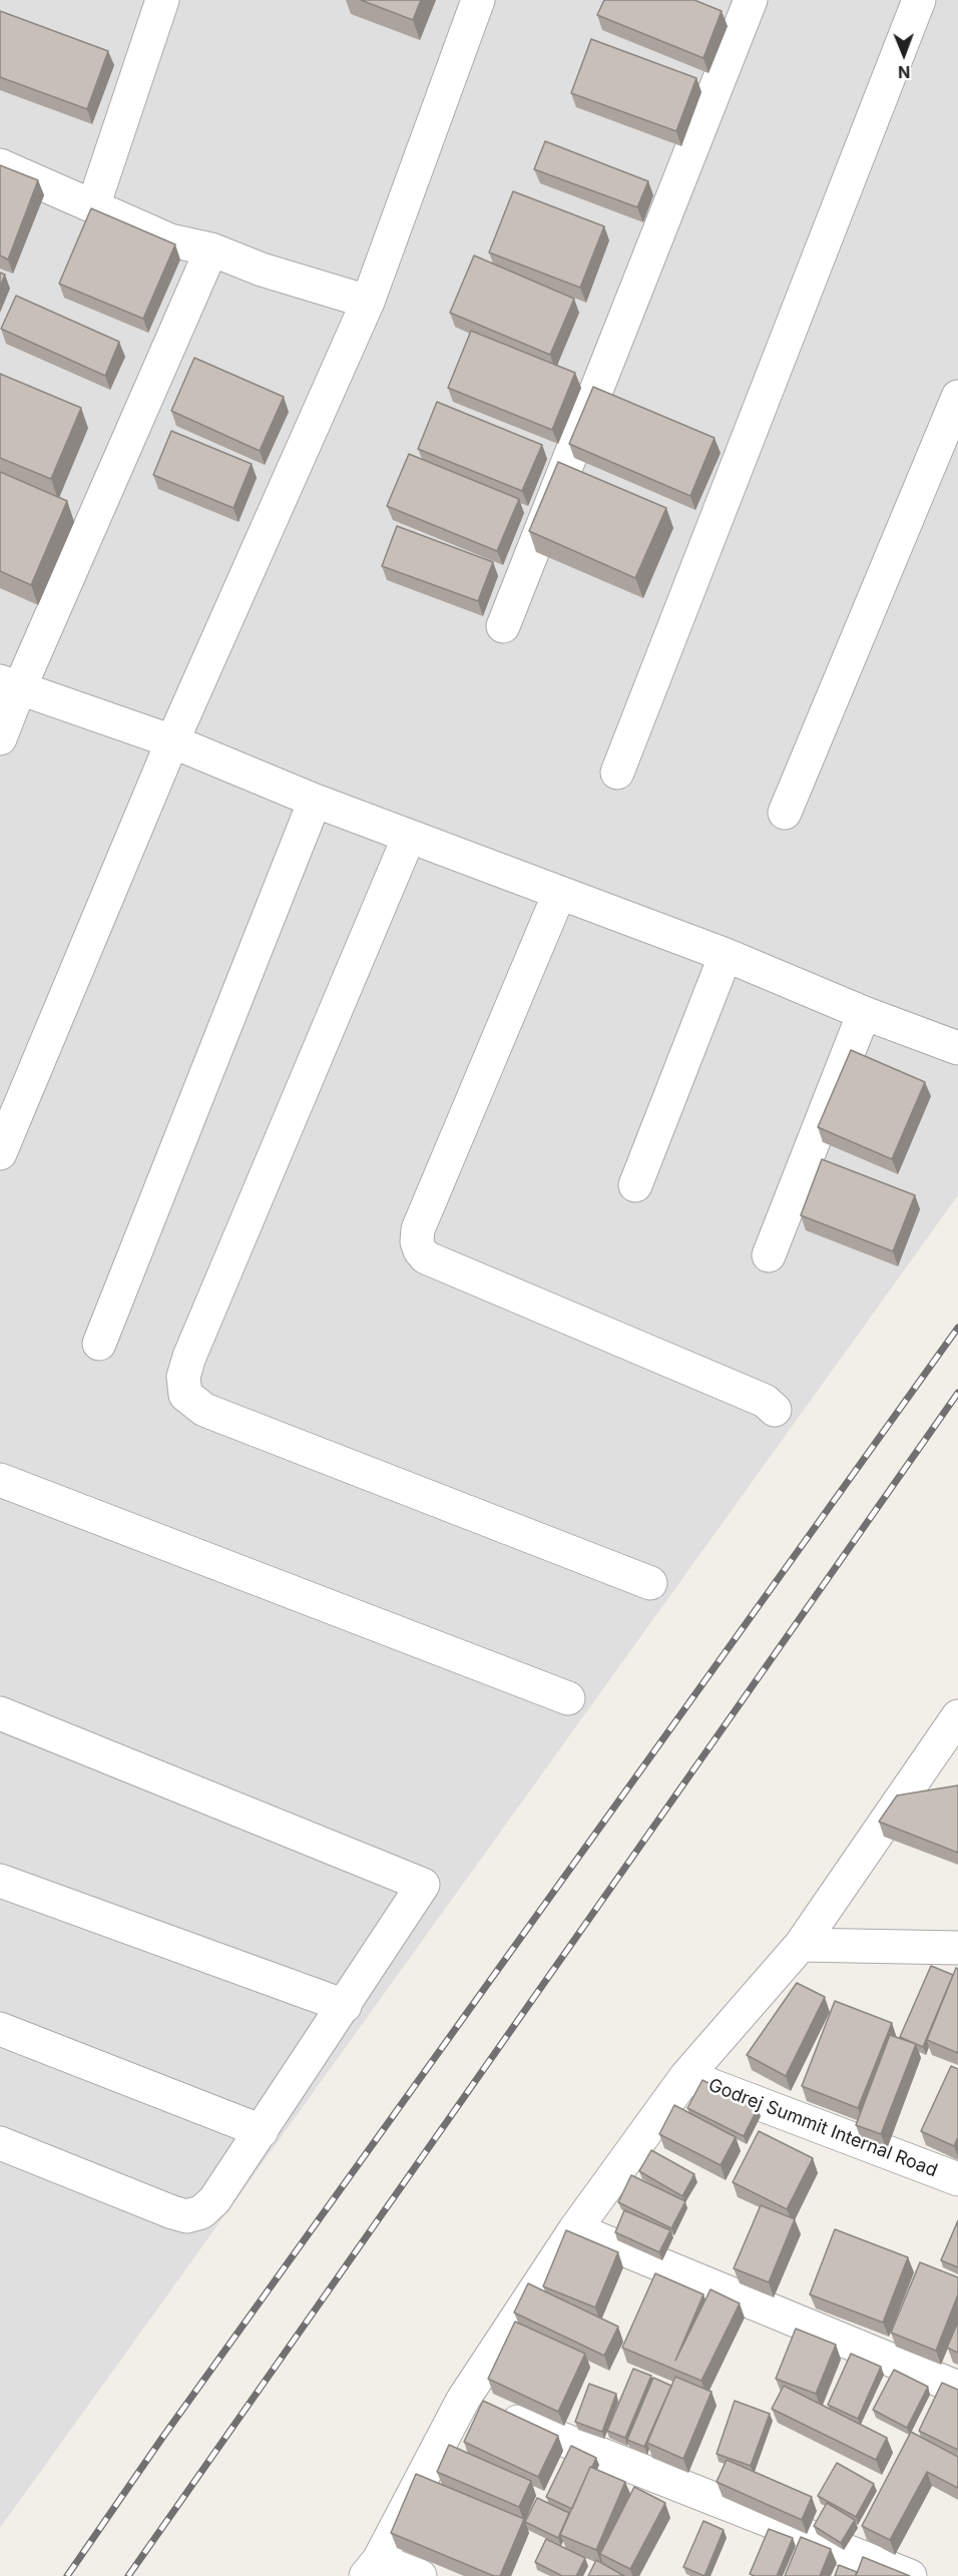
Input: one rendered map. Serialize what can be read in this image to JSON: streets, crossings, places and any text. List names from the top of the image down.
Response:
{
  "streets": {
    "street": ["Godrej Summit Internal Road"]
  },
  "north": "bottom"
}
